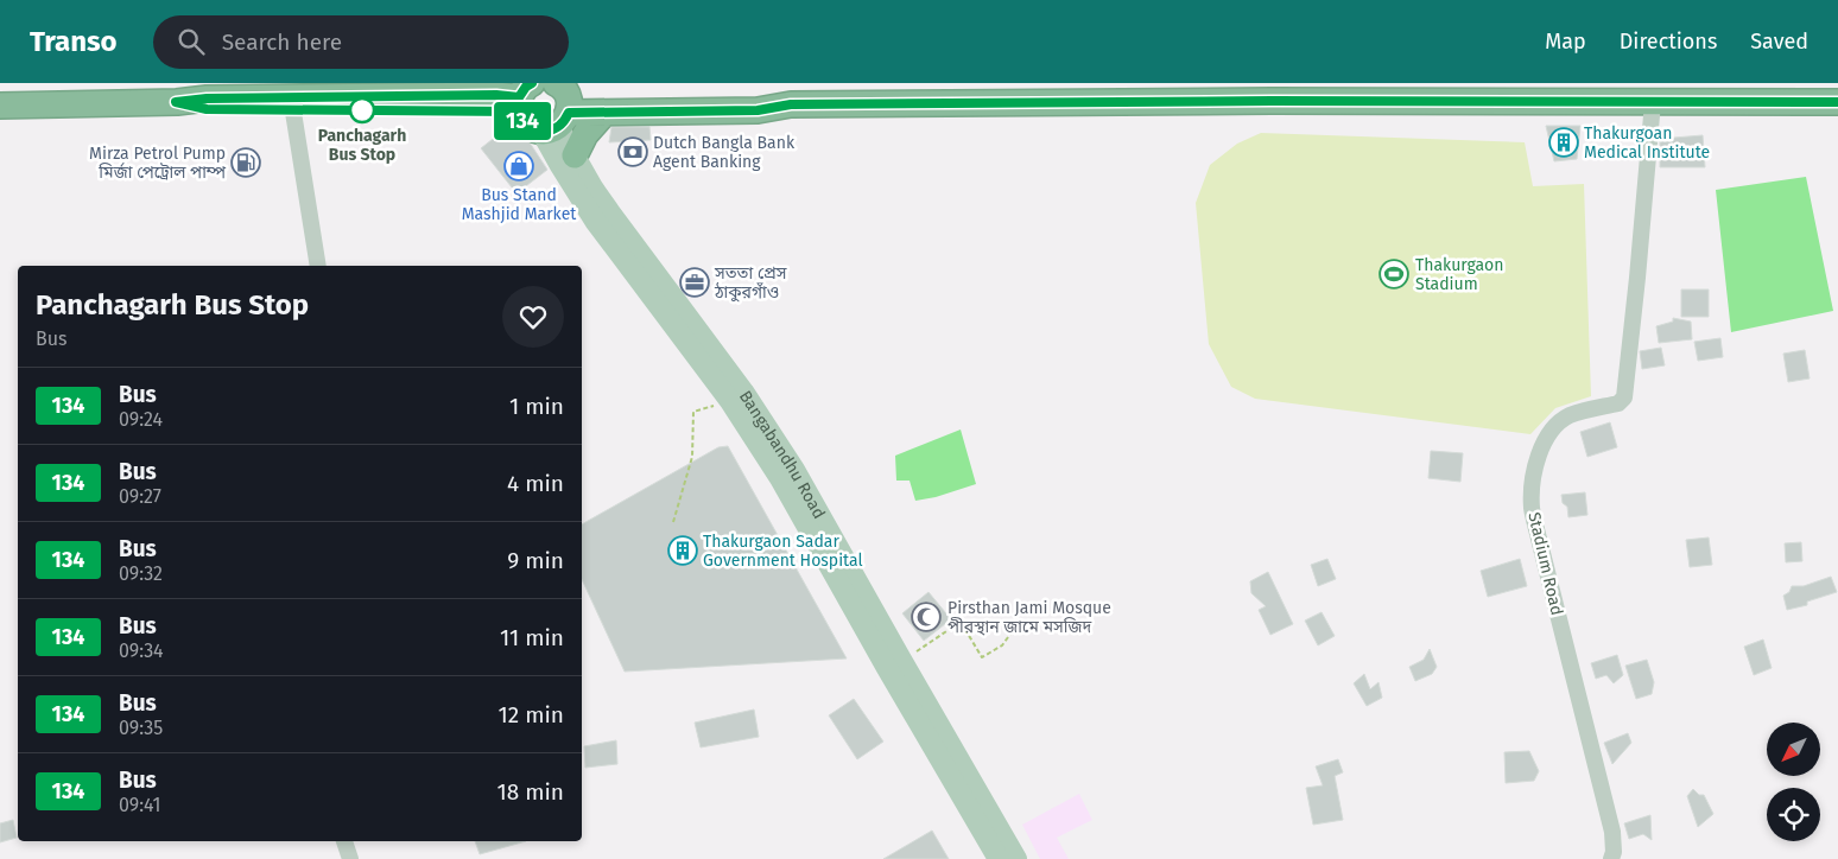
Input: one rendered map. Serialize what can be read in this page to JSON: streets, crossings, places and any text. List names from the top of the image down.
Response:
{
  "streets": {
    "main road": ["Bangabandhu Road"],
    "street": ["Stadium Road"]
  },
  "places": {
    "other": ["Panchagarh Bus Stop"],
    "building": ["Thakurgoan Medical Institute", "Thakurgaon Sadar Government Hospital"],
    "bank": ["Dutch Bangla Bank Agent Banking"],
    "fuel station": ["Mirza Petrol Pump মির্জা পেট্রোল পাম্প"],
    "shop": ["Bus Stand Mashjid Market"],
    "sports": ["Thakurgaon Stadium"],
    "office": ["সততা প্রেস ঠাকুরগাঁও"],
    "mosque": ["Pirsthan Jami Mosque পীরস্থান জামে মসজিদ"]
  },
  "lines": ["bus line 134"],
  "north": "bottom left",
  "page": {
    "header": "Transo",
    "search": "Search here",
    "nav": ["Map", "Directions", "Saved"],
    "on_map": "134",
    "heading": ["Panchagarh Bus Stop", "Bus"],
    "list": [
      {
        "mark": "134",
        "name": "Bus",
        "note": "09:24",
        "value": "1 min"
      },
      {
        "mark": "134",
        "name": "Bus",
        "note": "09:27",
        "value": "4 min"
      },
      {
        "mark": "134",
        "name": "Bus",
        "note": "09:32",
        "value": "9 min"
      },
      {
        "mark": "134",
        "name": "Bus",
        "note": "09:34",
        "value": "11 min"
      },
      {
        "mark": "134",
        "name": "Bus",
        "note": "09:35",
        "value": "12 min"
      },
      {
        "mark": "134",
        "name": "Bus",
        "note": "09:41",
        "value": "18 min"
      }
    ]
  }
}
